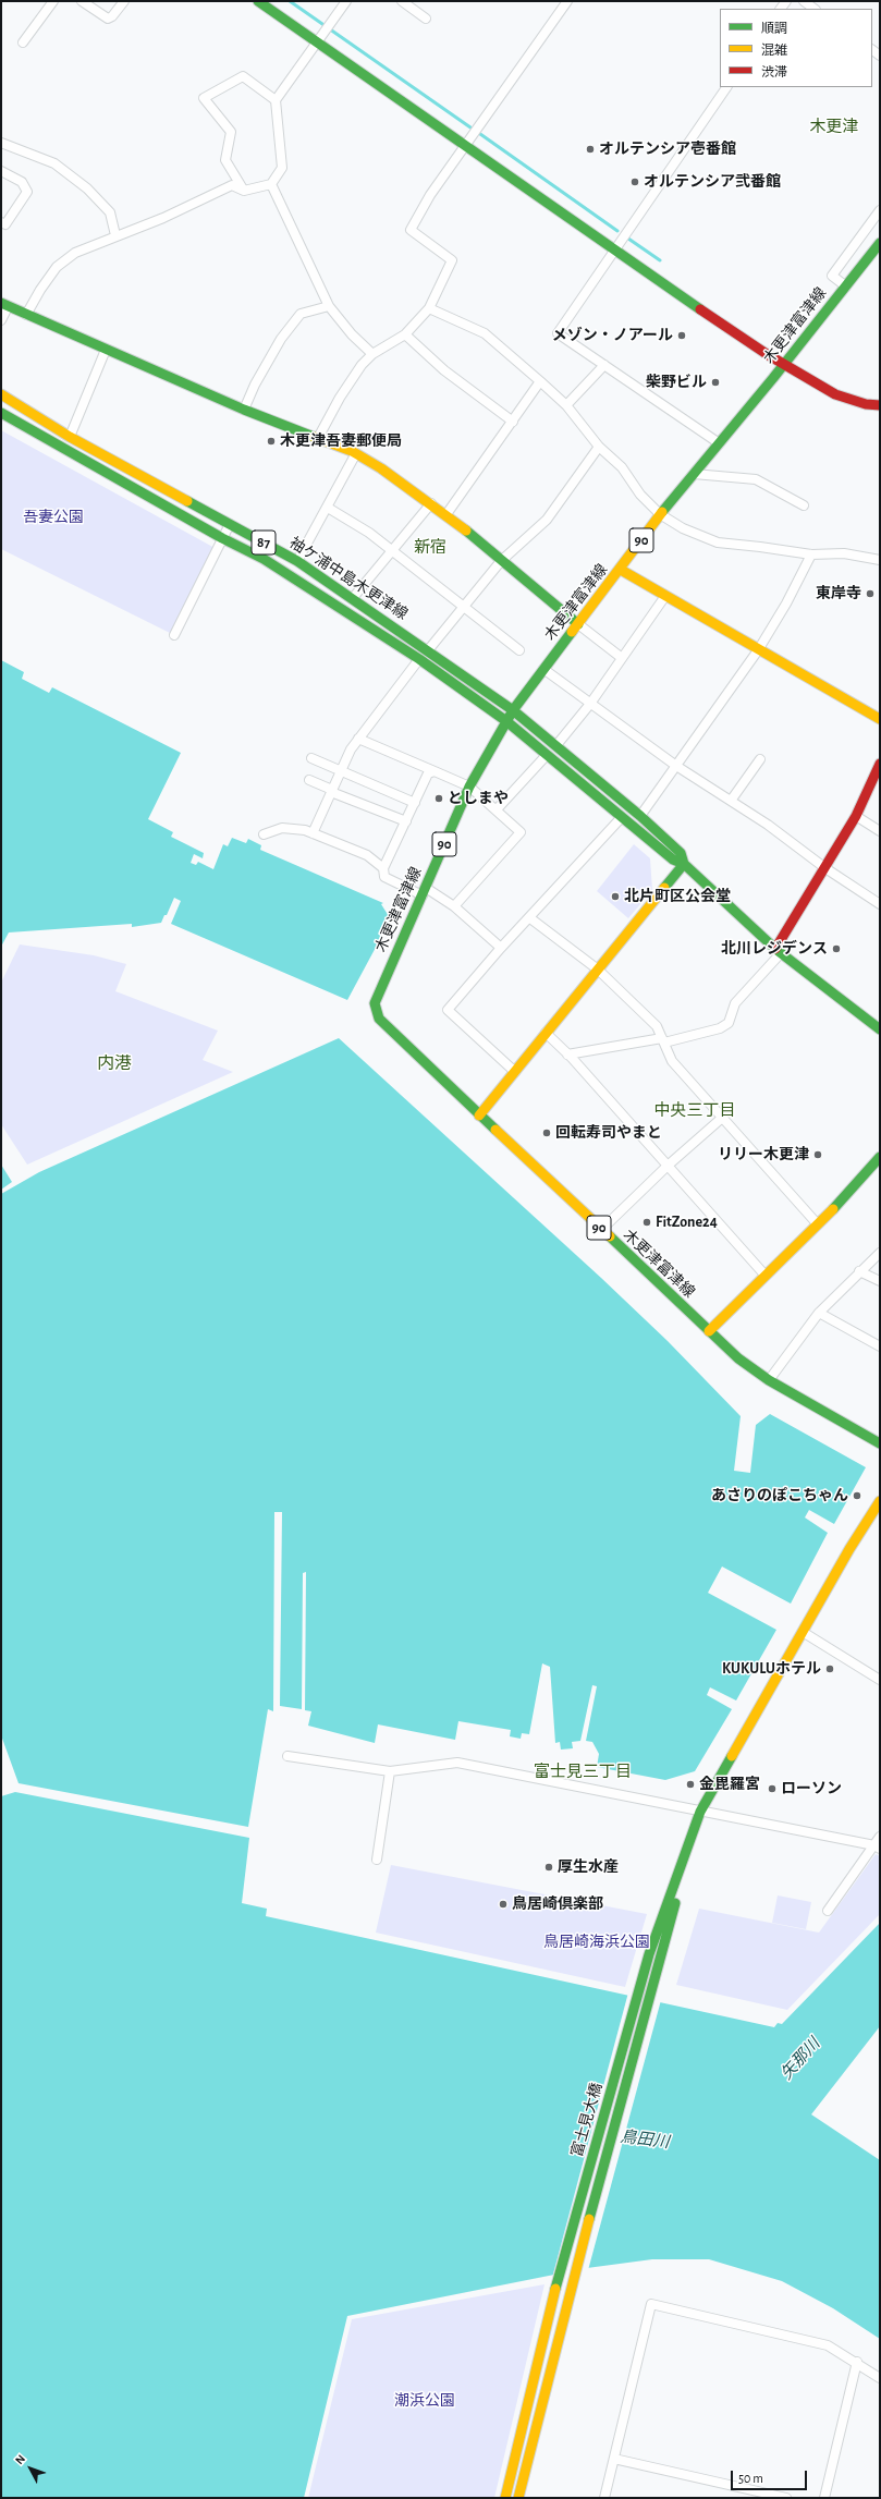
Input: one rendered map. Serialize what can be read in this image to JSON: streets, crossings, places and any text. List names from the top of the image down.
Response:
{
  "streets": {
    "street": [
      "木更津富津線",
      "90",
      "87",
      "袖ケ浦中島木更津線",
      "富士見大橋"
    ]
  },
  "crossings": [
    ["木更津富津線", "袖ケ浦中島木更津線"]
  ],
  "districts": [
    "木更津",
    "新宿",
    "内港",
    "中央三丁目",
    "富士見三丁目"
  ],
  "water": ["矢那川", "鳥田川"],
  "parks": ["吾妻公園", "鳥居崎海浜公園", "潮浜公園"],
  "places": [
    "オルテンシア壱番館",
    "オルテンシア弐番館",
    "メゾン・ノアール",
    "柴野ビル",
    "木更津吾妻郵便局",
    "東岸寺",
    "としまや",
    "北片町区公会堂",
    "北川レジデンス",
    "回転寿司やまと",
    "リリー木更津",
    "FitZone24",
    "あさりのぽこちゃん",
    "KUKULUホテル",
    "金毘羅宮",
    "ローソン",
    "厚生水産",
    "鳥居崎倶楽部"
  ],
  "legend": ["順調", "混雑", "渋滞"],
  "scale_bar": "50 m",
  "north": "top left"
}
